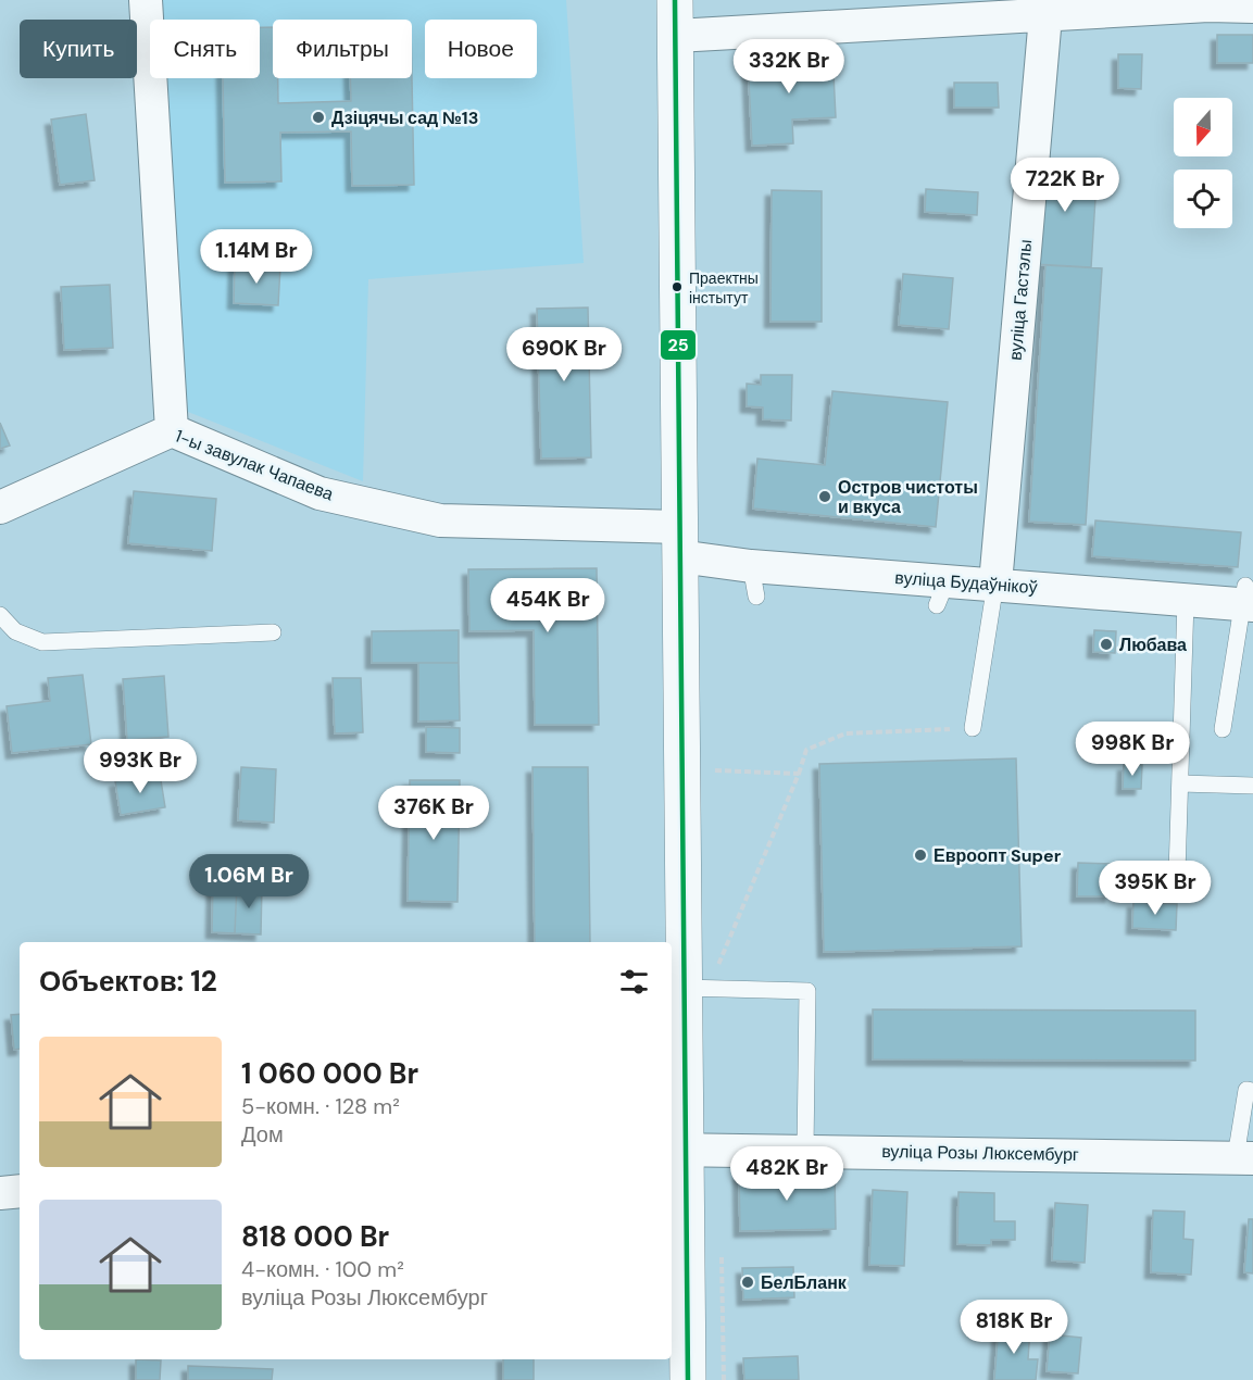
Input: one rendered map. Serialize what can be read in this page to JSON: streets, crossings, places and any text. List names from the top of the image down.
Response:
{
  "streets": {
    "street": [
      "вуліца Гастэлы",
      "1-ы завулак Чапаева",
      "вуліца Будаўнікоў",
      "вуліца Розы Люксембург"
    ]
  },
  "crossings": [
    ["вуліца Гастэлы", "вуліца Будаўнікоў"],
    ["1-ы завулак Чапаева", "вуліца Будаўнікоў"]
  ],
  "places": [
    "Дзіцячы сад №13",
    "Праектны інстытут",
    "Остров чистоты и вкуса",
    "Любава",
    "Евроопт Super",
    "БелБланк"
  ],
  "lines": ["transit line 25"],
  "north": "bottom",
  "page": {
    "chip": [
      "Купить",
      "Снять",
      "Фильтры",
      "Новое"
    ],
    "price": [
      "332K Br",
      "722K Br",
      "1.14M Br",
      "690K Br",
      "454K Br",
      "998K Br",
      "993K Br",
      "376K Br",
      "1.06M Br",
      "395K Br",
      "482K Br",
      "818K Br"
    ],
    "heading": "Объектов: 12",
    "list": [
      {
        "name": "1 060 000 Br",
        "note": "5-комн. · 128 m² · Дом"
      },
      {
        "name": "818 000 Br",
        "note": "4-комн. · 100 m² · вуліца Розы Люксембург"
      }
    ]
  }
}
